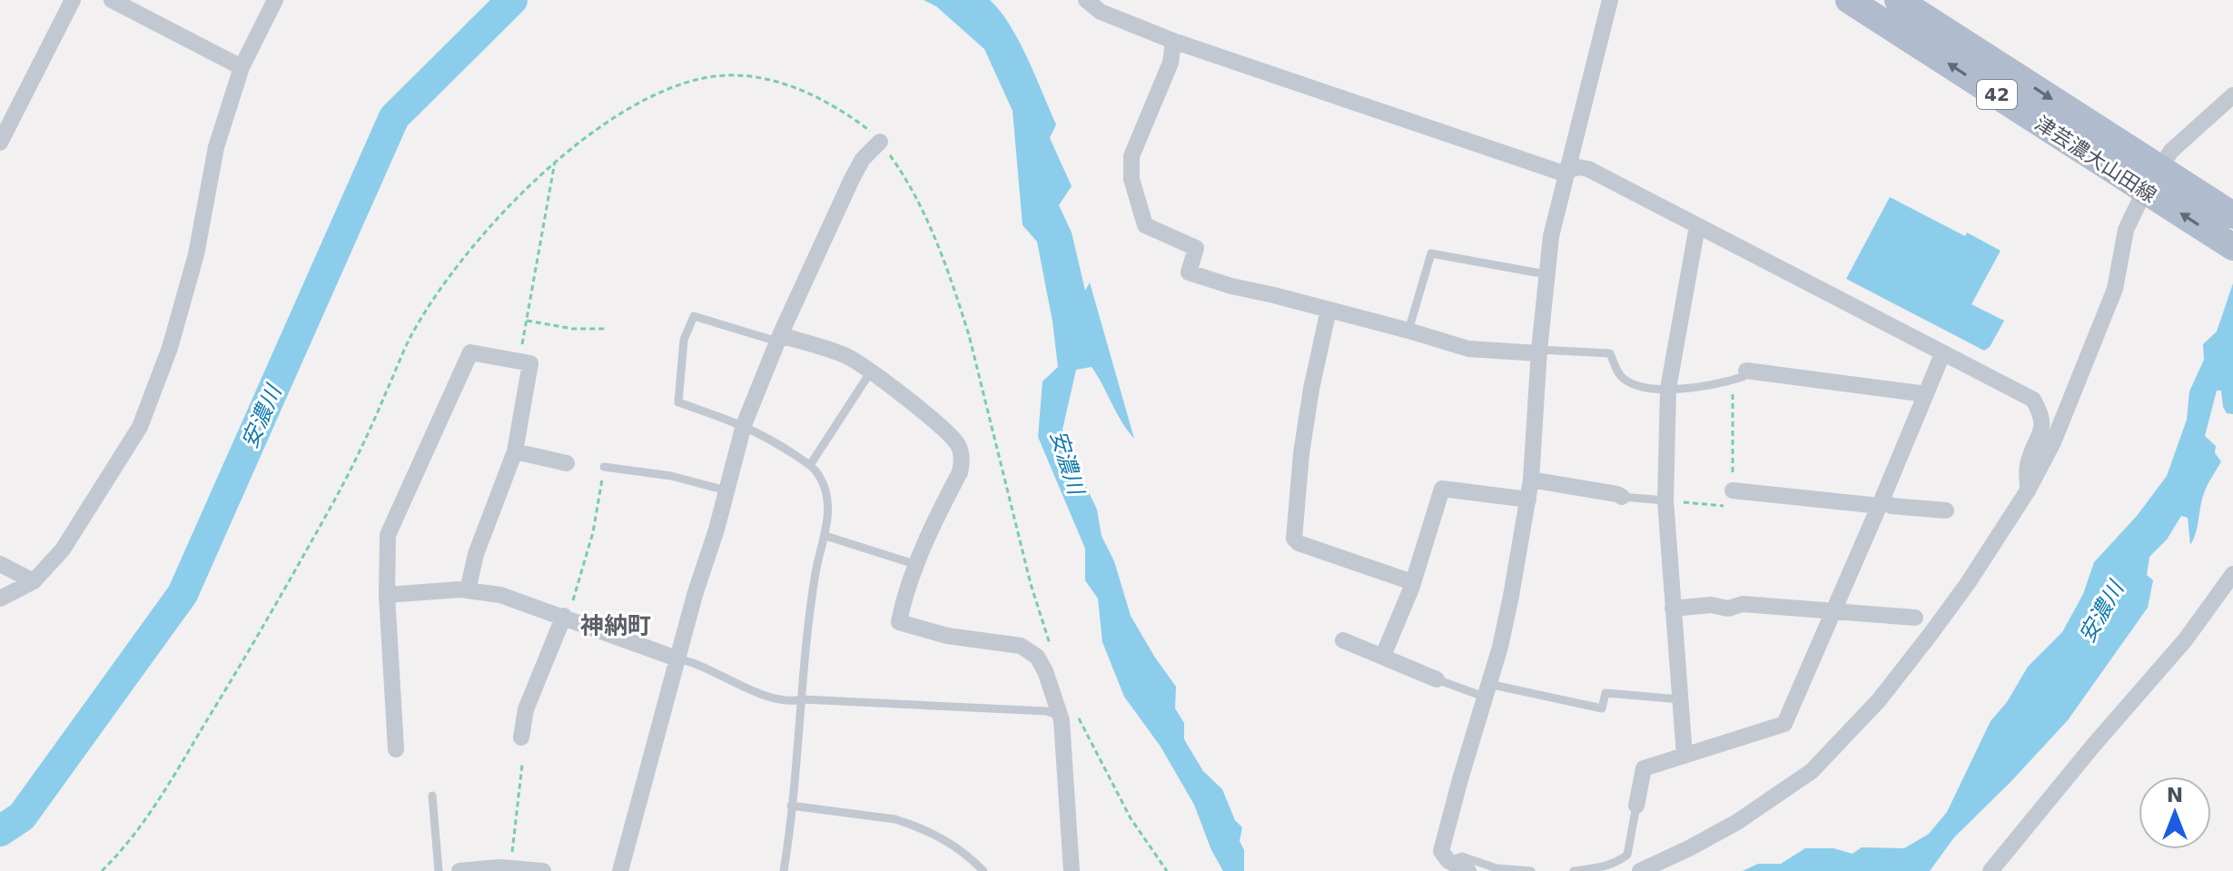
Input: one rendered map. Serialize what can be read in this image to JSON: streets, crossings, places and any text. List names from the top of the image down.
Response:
{
  "streets": {
    "main road": ["42", "津芸濃大山田線"]
  },
  "districts": ["神納町"],
  "water": ["安濃川"],
  "north": "top"
}
